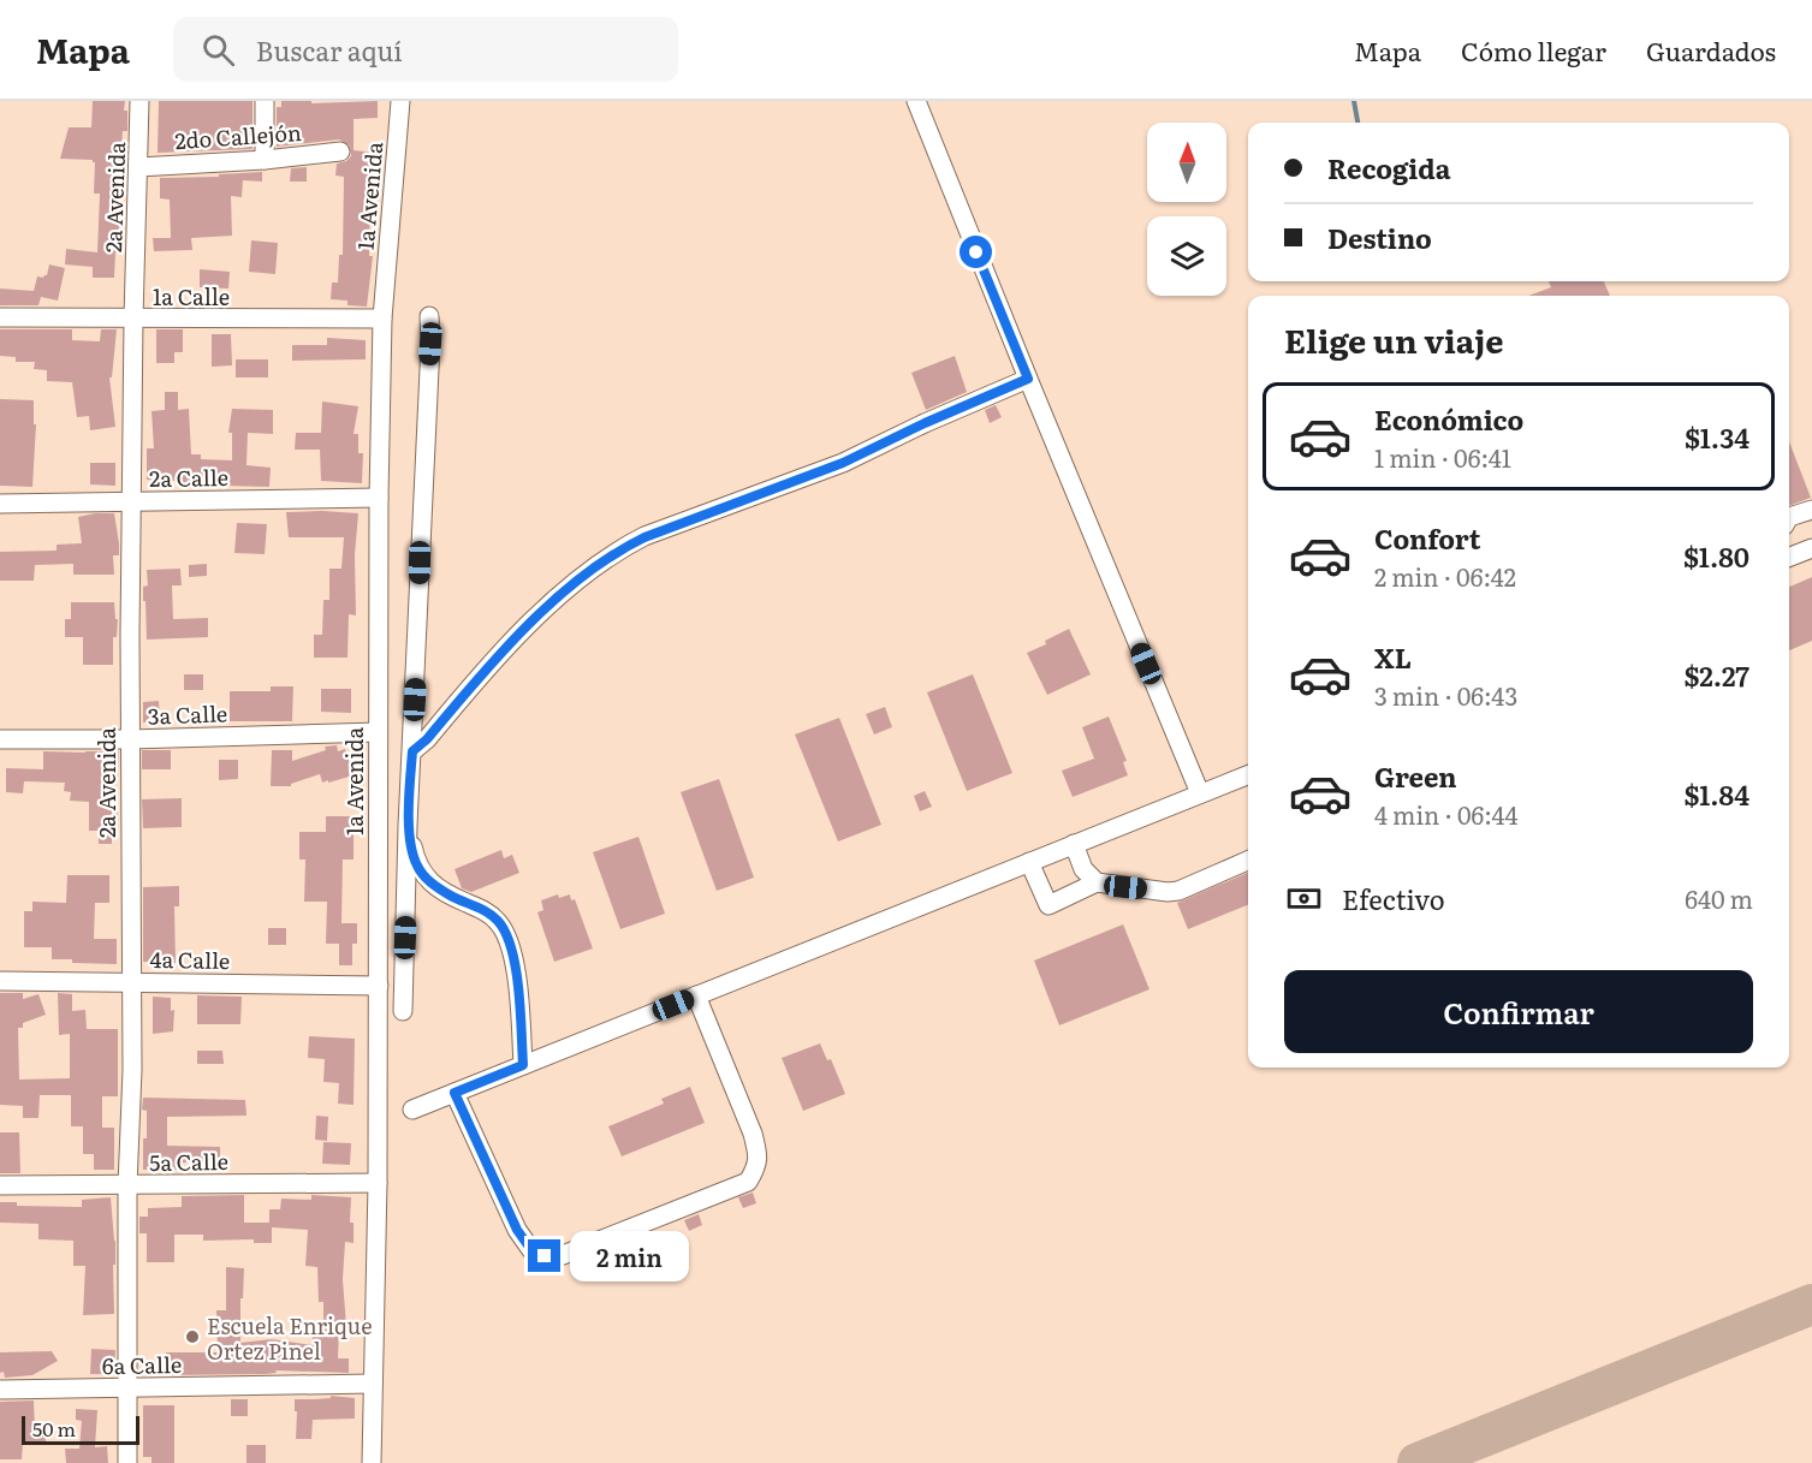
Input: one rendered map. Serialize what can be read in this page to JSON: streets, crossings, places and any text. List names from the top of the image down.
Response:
{
  "streets": {
    "street": [
      "2do Callejón",
      "1a Avenida",
      "2a Avenida",
      "1a Calle",
      "2a Calle",
      "3a Calle",
      "4a Calle",
      "5a Calle",
      "6a Calle"
    ]
  },
  "crossings": [
    ["2do Callejón", "2a Avenida"],
    ["1a Avenida", "1a Calle"],
    ["1a Avenida", "2a Calle"],
    ["1a Avenida", "3a Calle"],
    ["1a Avenida", "4a Calle"],
    ["1a Avenida", "5a Calle"],
    ["1a Avenida", "6a Calle"],
    ["2a Avenida", "1a Calle"],
    ["2a Avenida", "2a Calle"],
    ["2a Avenida", "3a Calle"],
    ["2a Avenida", "4a Calle"],
    ["2a Avenida", "5a Calle"],
    ["2a Avenida", "6a Calle"]
  ],
  "places": ["Escuela Enrique Ortez Pinel"],
  "scale_bar": "50 m",
  "north": "top",
  "page": {
    "header": "Mapa",
    "search": "Buscar aquí",
    "nav": ["Mapa", "Cómo llegar", "Guardados"],
    "banner": ["Recogida", "Destino"],
    "heading": "Elige un viaje",
    "list": [
      {
        "name": "Económico",
        "note": "1 min · 06:41",
        "value": "$1.34"
      },
      {
        "name": "Confort",
        "note": "2 min · 06:42",
        "value": "$1.80"
      },
      {
        "name": "XL",
        "note": "3 min · 06:43",
        "value": "$2.27"
      },
      {
        "name": "Green",
        "note": "4 min · 06:44",
        "value": "$1.84"
      }
    ],
    "pay": ["Efectivo", "640 m"],
    "buttons": "Confirmar",
    "bubble": "2 min",
    "scale": "50 m"
  }
}
